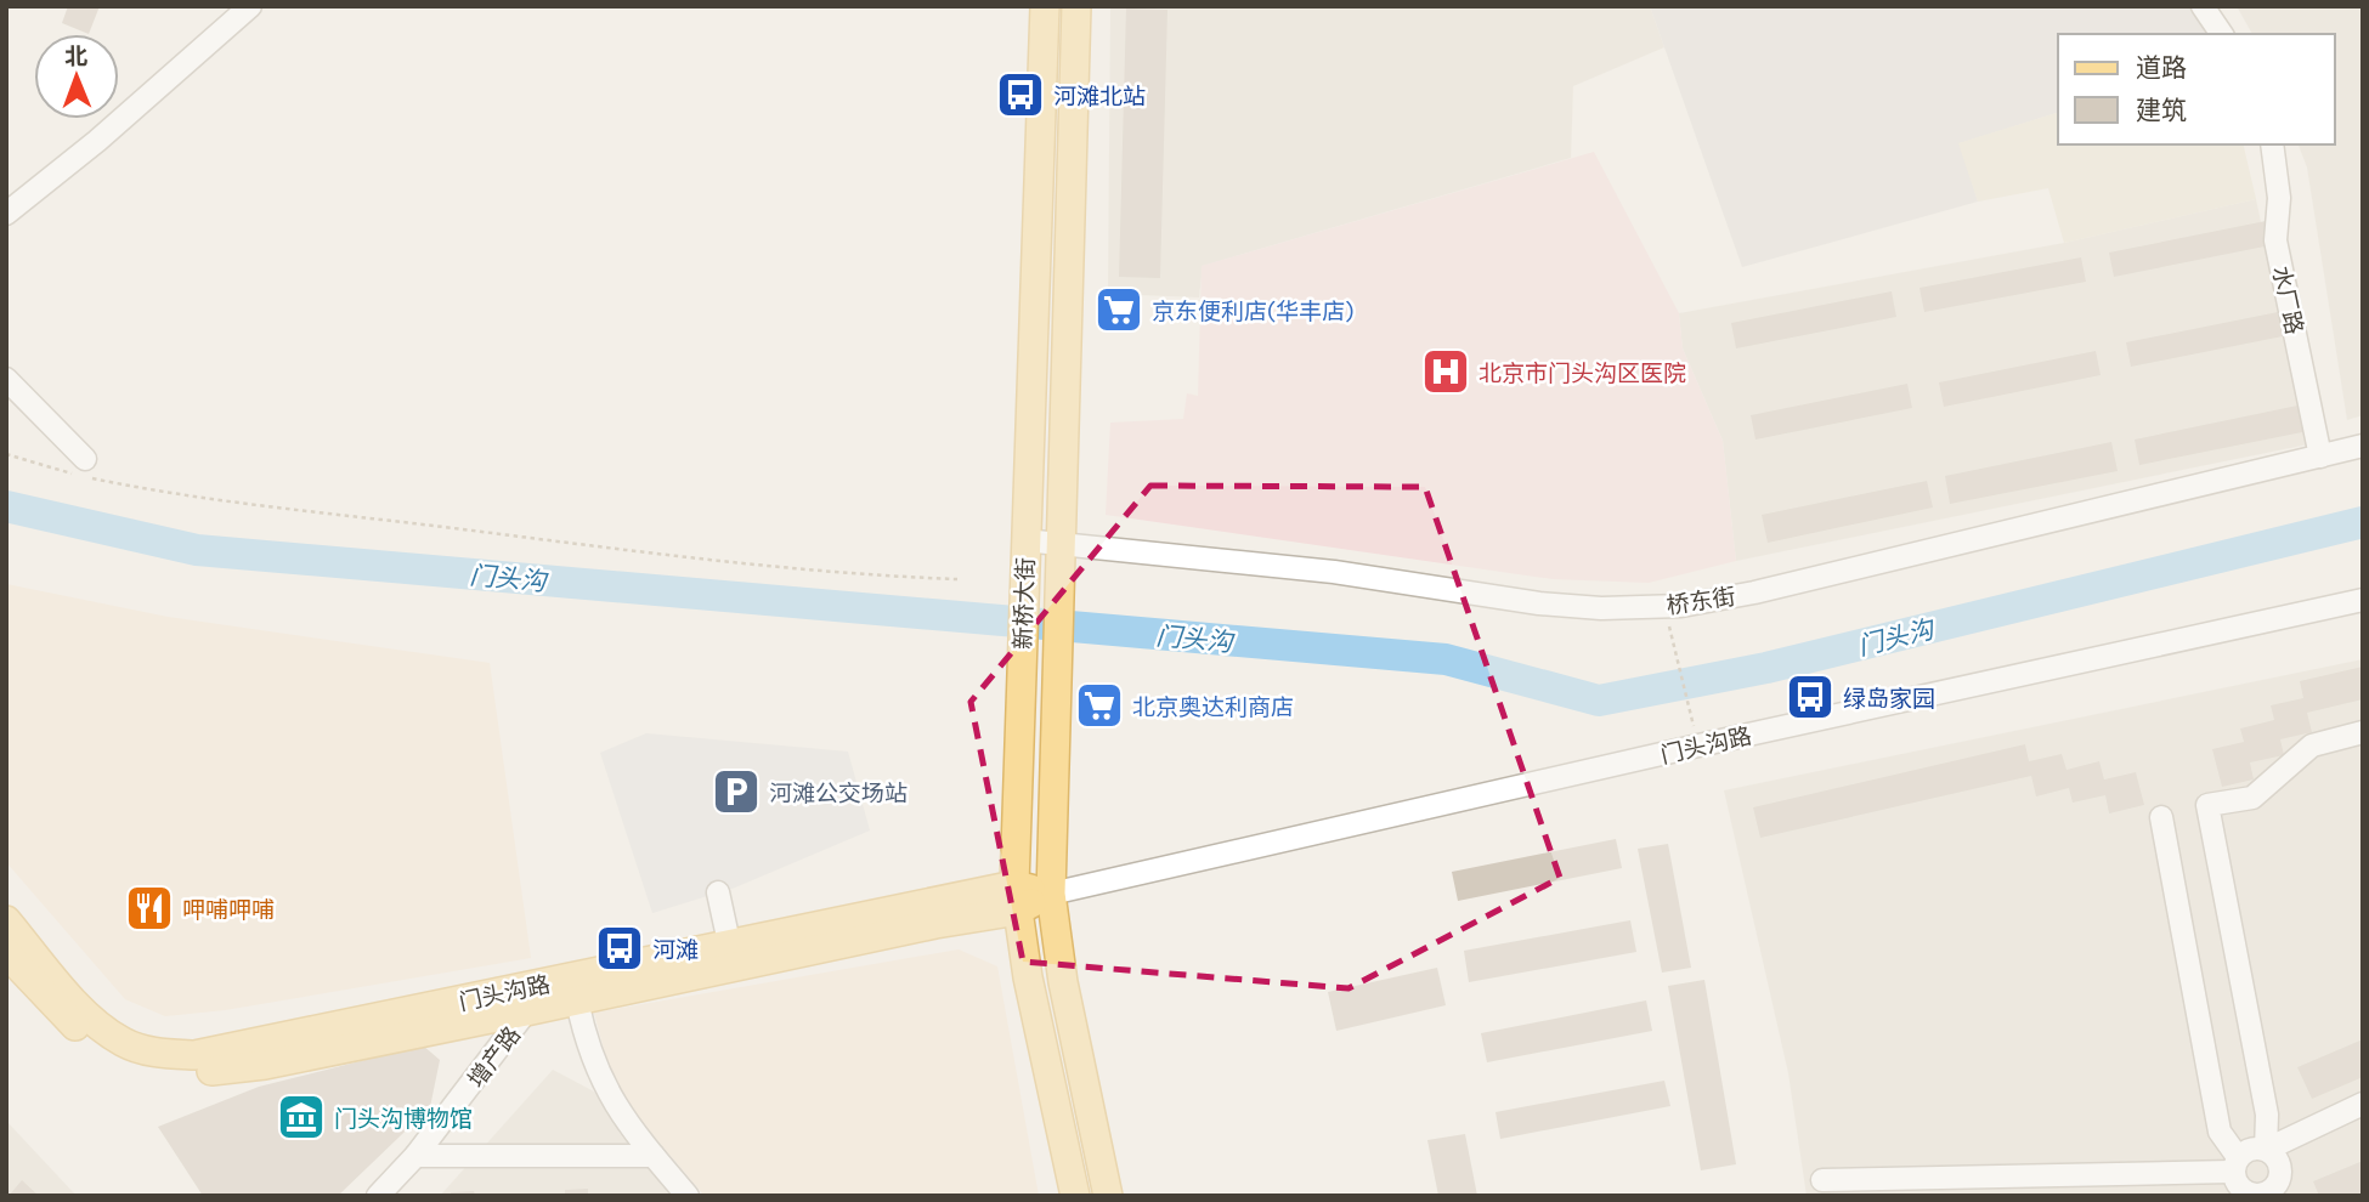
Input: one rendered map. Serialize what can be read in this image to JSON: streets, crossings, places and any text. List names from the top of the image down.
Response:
{
  "streets": {
    "main road": ["新桥大街", "门头沟路"],
    "street": ["水厂路", "桥东街", "增产路"]
  },
  "crossings": [
    ["水厂路", "桥东街"],
    ["桥东街", "新桥大街"],
    ["新桥大街", "门头沟路"],
    ["门头沟路", "增产路"]
  ],
  "water": ["门头沟"],
  "places": {
    "bus stop": ["河滩北站", "绿岛家园", "河滩"],
    "supermarket": ["京东便利店(华丰店)", "北京奥达利商店"],
    "hospital": ["北京市门头沟区医院"],
    "parking": ["河滩公交场站"],
    "restaurant": ["呷哺呷哺"],
    "museum": ["门头沟博物馆"]
  },
  "legend": ["道路", "建筑"],
  "north": "top"
}
